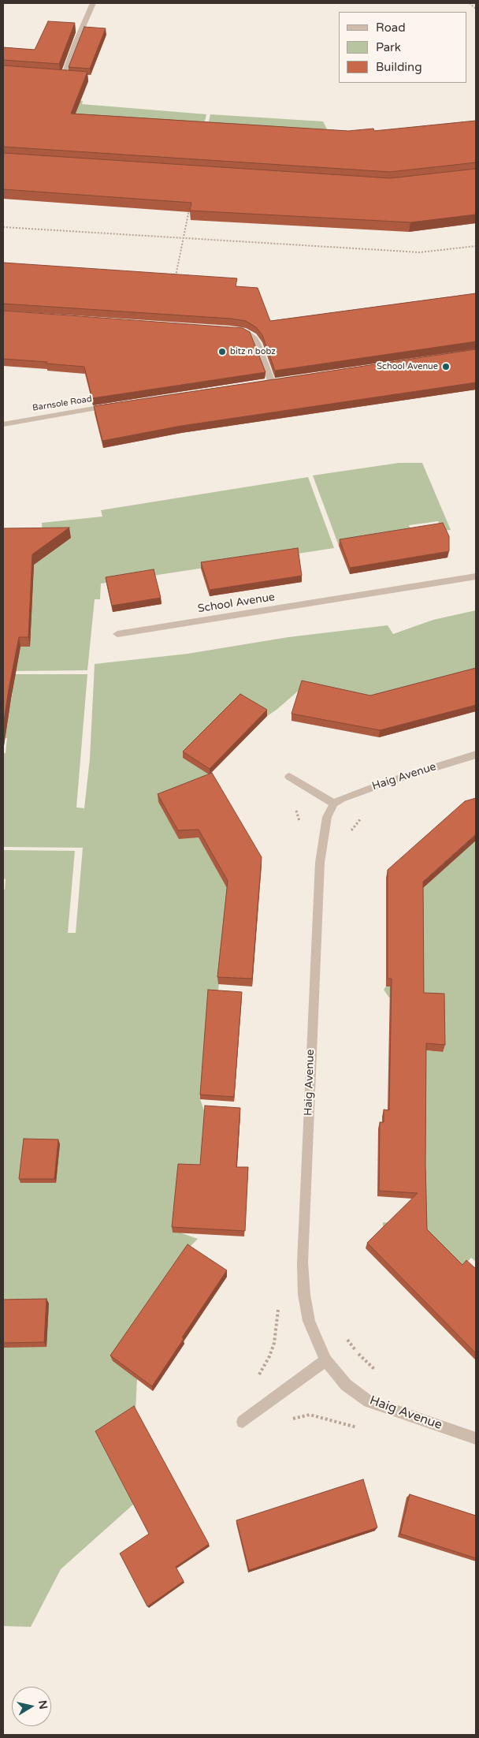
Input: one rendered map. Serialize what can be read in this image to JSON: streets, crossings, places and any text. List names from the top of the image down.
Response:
{
  "streets": {
    "street": ["Barnsole Road", "School Avenue", "Haig Avenue"]
  },
  "places": ["bitz n bobz", "School Avenue"],
  "legend": ["Road", "Park", "Building"],
  "north": "right"
}
